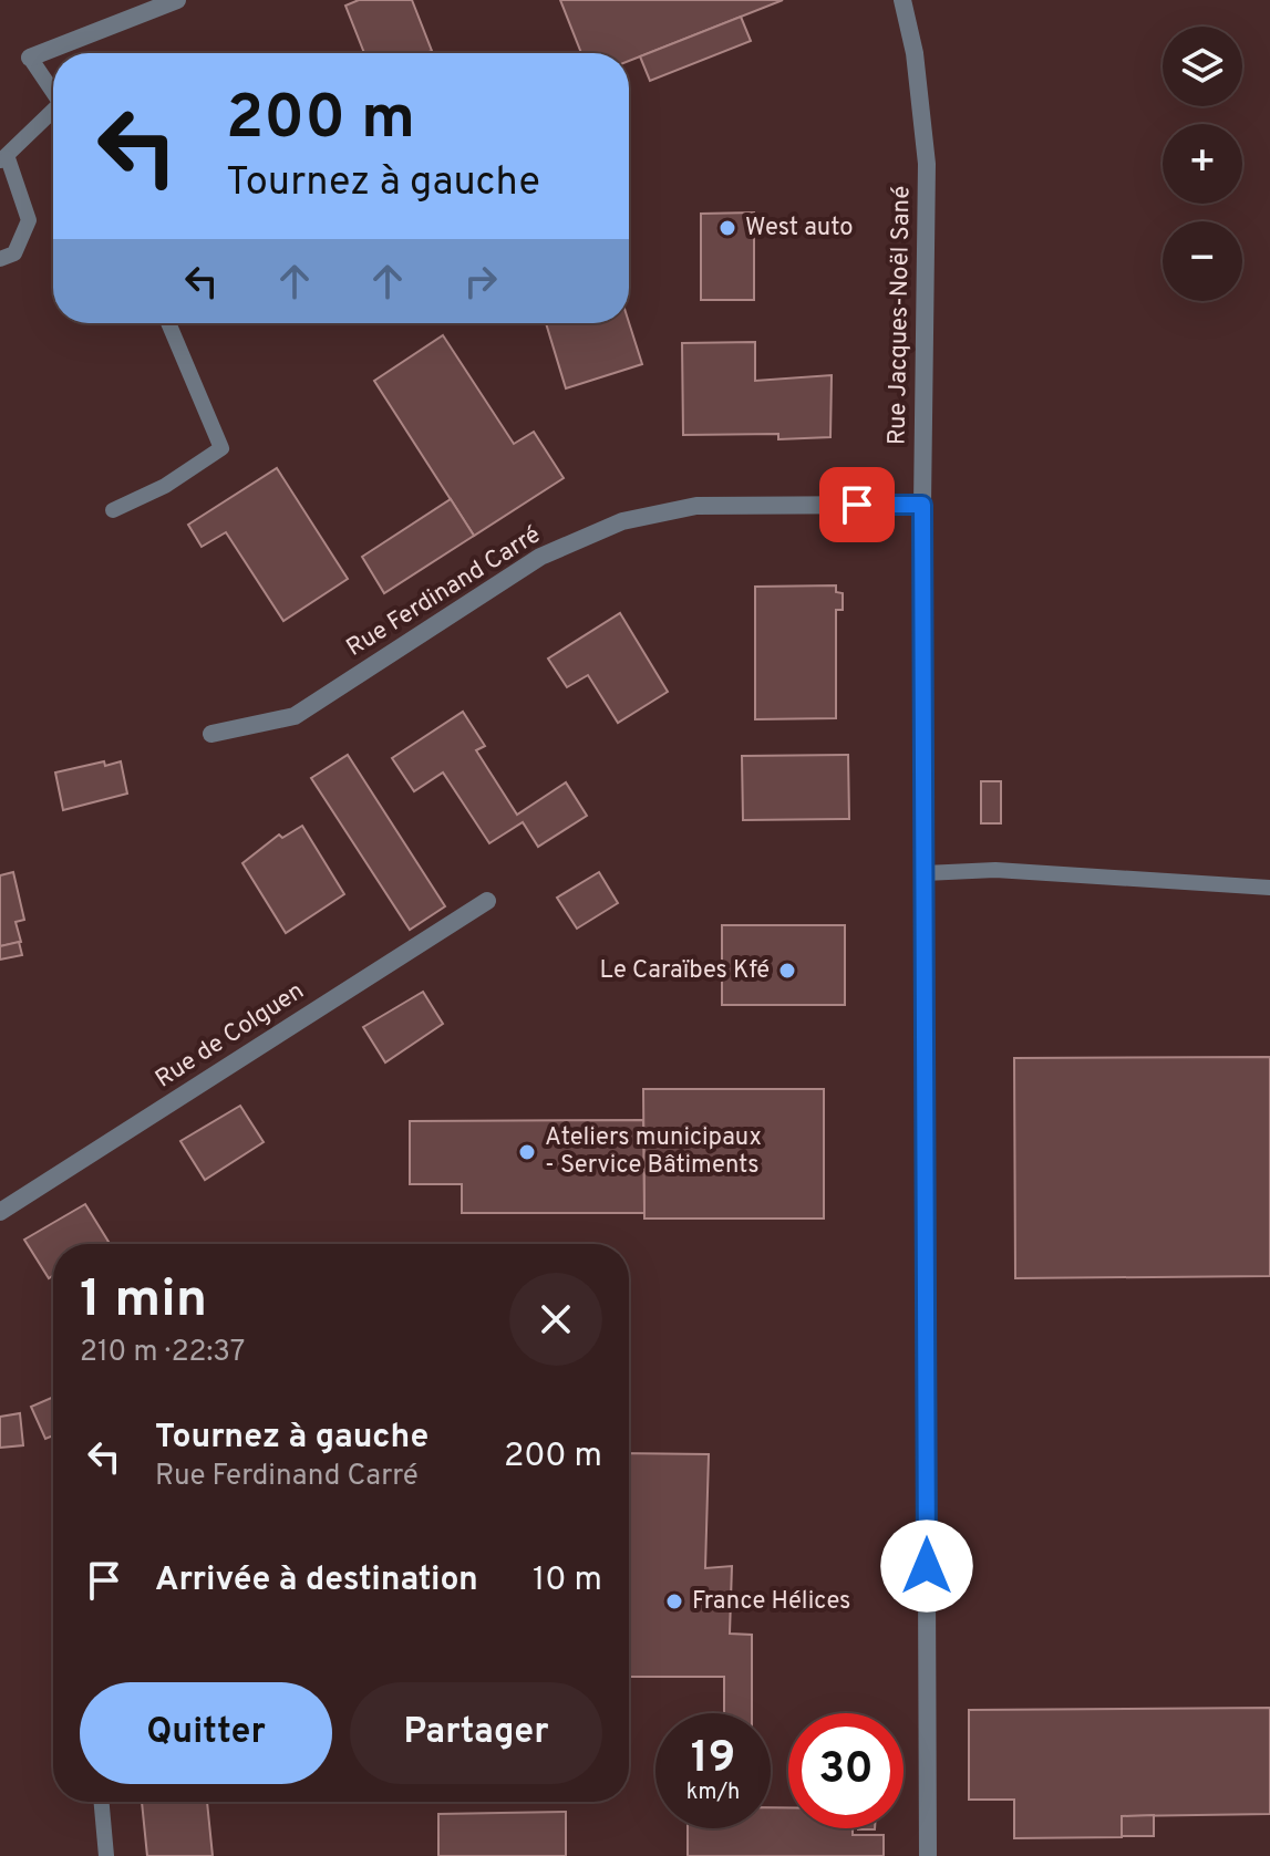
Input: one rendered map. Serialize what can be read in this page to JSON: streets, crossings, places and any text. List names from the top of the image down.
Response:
{
  "streets": {
    "street": ["Rue Jacques-Noël Sané", "Rue Ferdinand Carré", "Rue de Colguen"]
  },
  "crossings": [
    ["Rue Jacques-Noël Sané", "Rue Ferdinand Carré"]
  ],
  "places": [
    "West auto",
    "Le Caraïbes Kfé",
    "Ateliers municipaux - Service Bâtiments",
    "France Hélices"
  ],
  "page": {
    "map_buttons": ["+", "−"],
    "turn": ["200 m", "Tournez à gauche"],
    "heading": ["1 min", "210 m · 22:37"],
    "list": [
      {
        "name": "Tournez à gauche",
        "note": "Rue Ferdinand Carré",
        "value": "200 m"
      },
      {
        "name": "Arrivée à destination",
        "value": "10 m"
      }
    ],
    "buttons": ["Quitter", "Partager"],
    "speed": "19 km/h",
    "limit": "30"
  }
}
